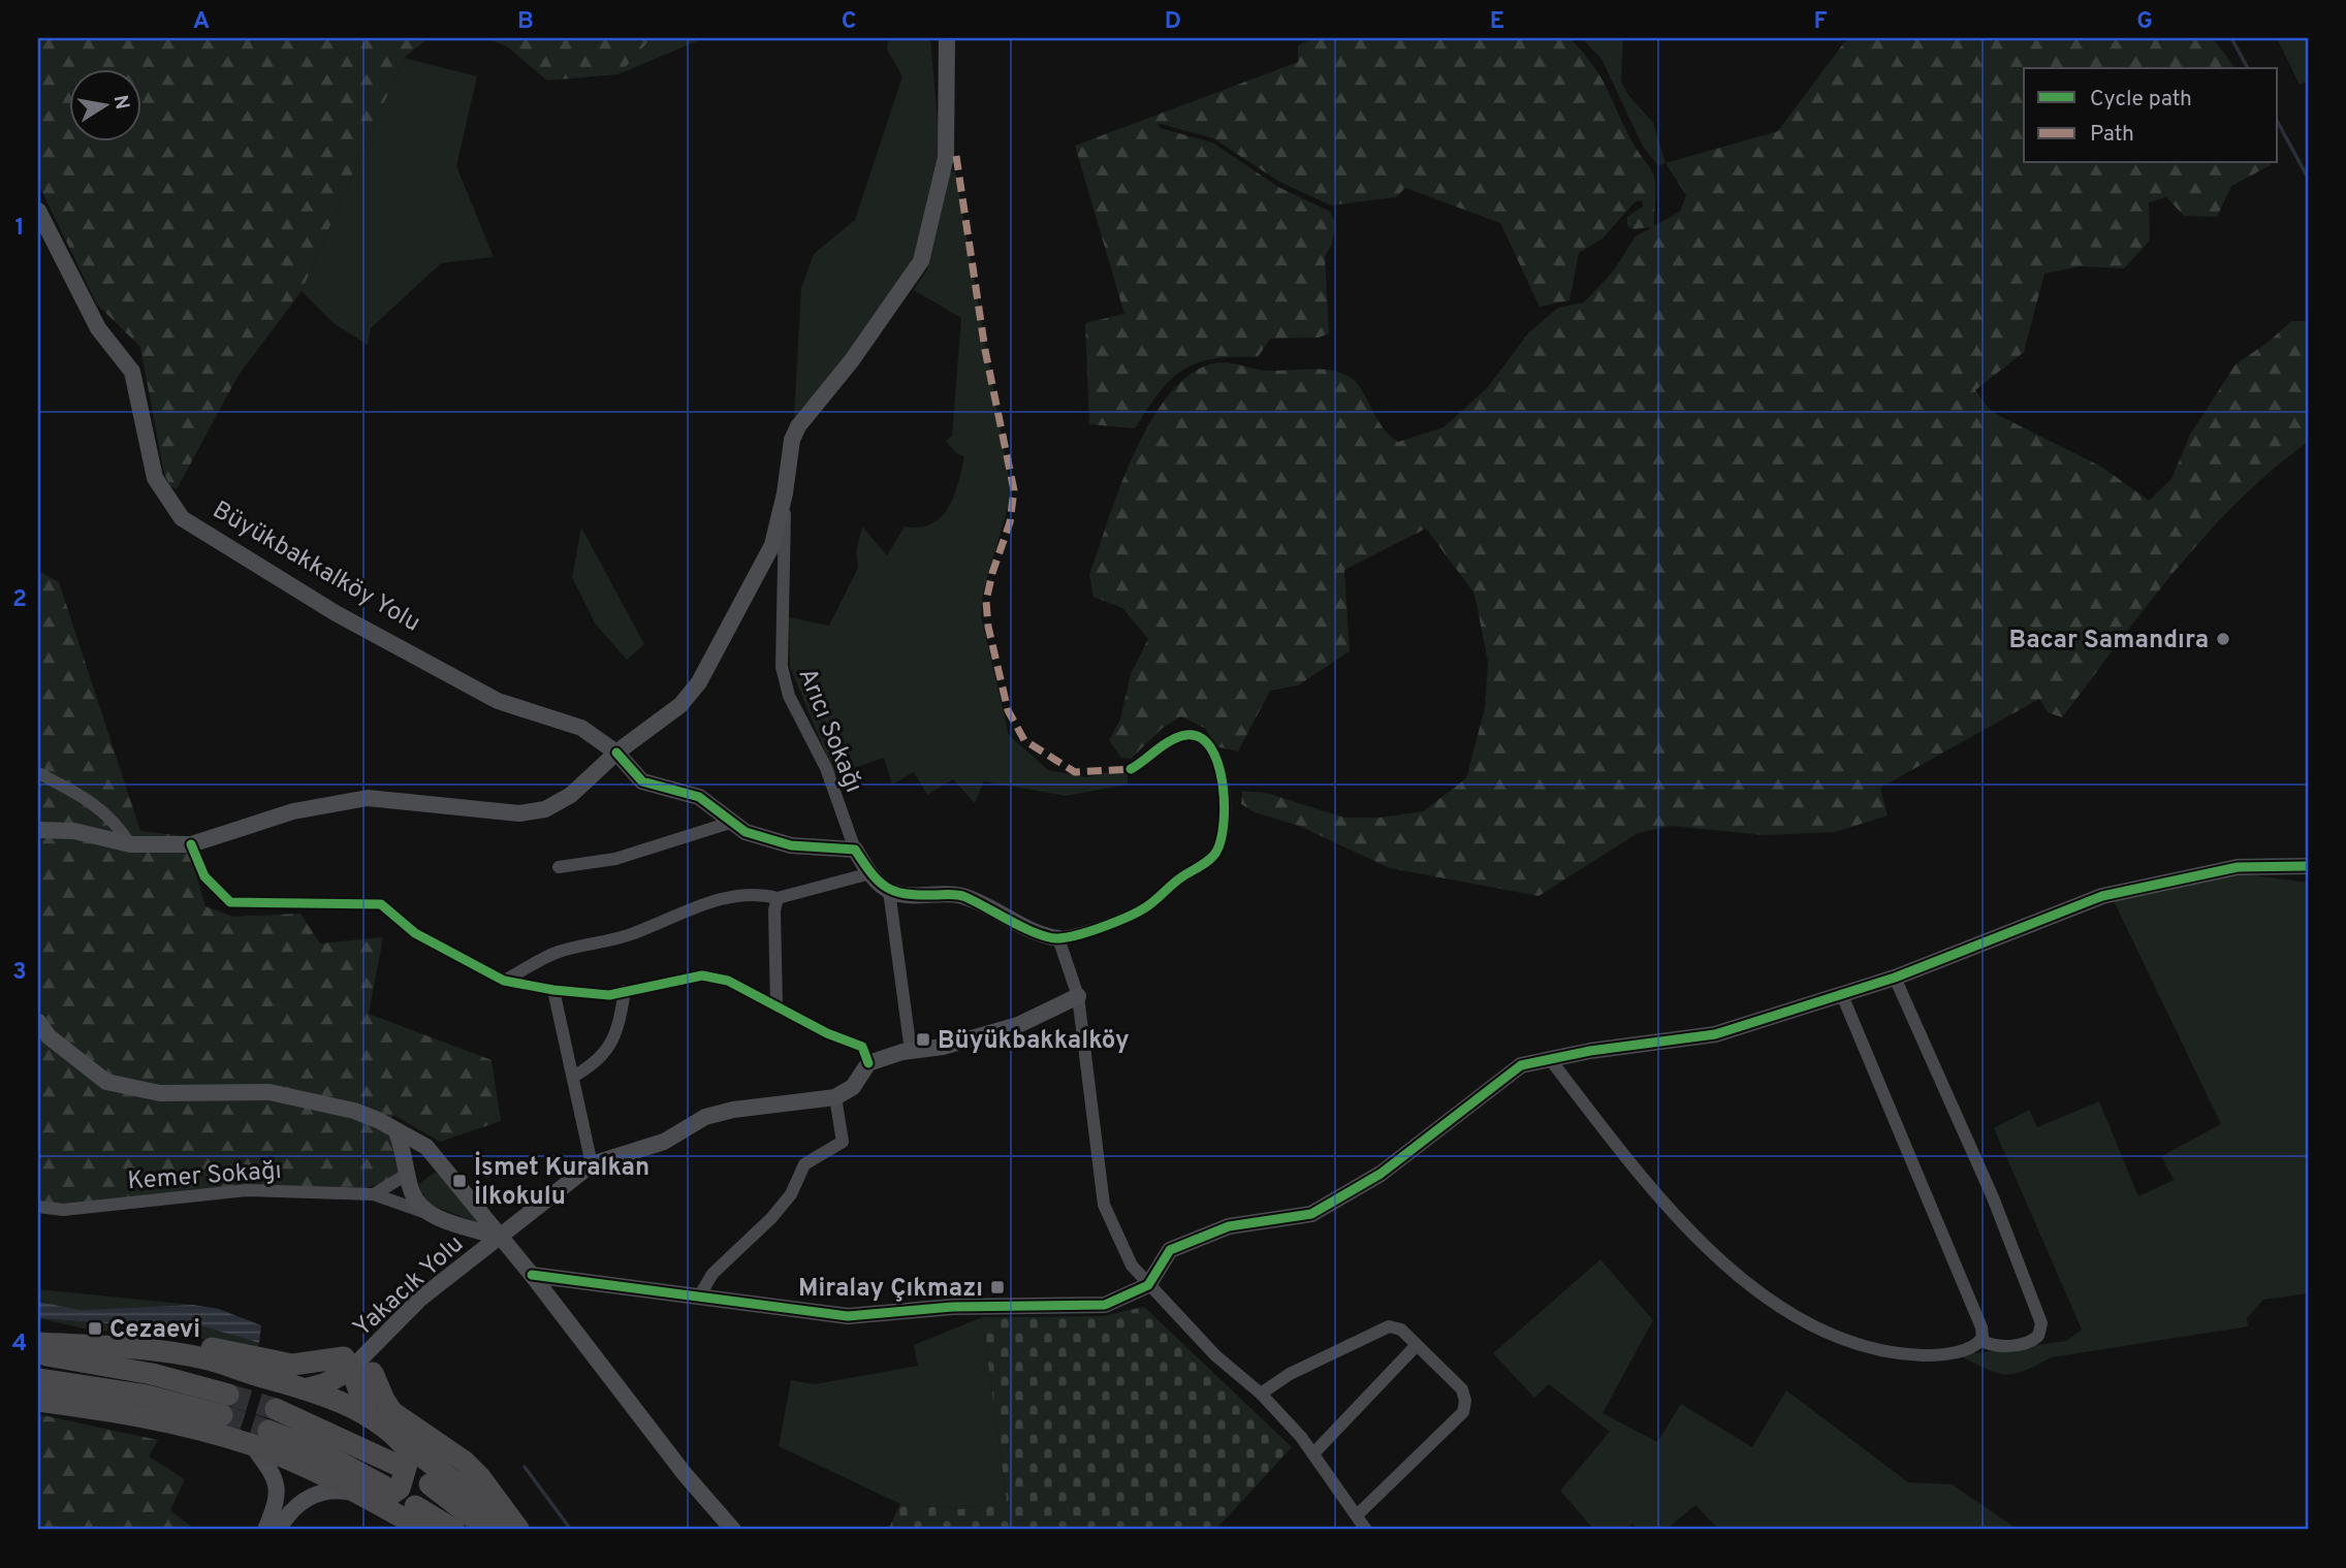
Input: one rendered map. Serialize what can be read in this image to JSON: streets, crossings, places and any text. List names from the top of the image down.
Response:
{
  "streets": {
    "main road": ["Büyükbakkalköy Yolu", "Kemer Sokağı", "Yakacık Yolu"],
    "street": ["Arıcı Sokağı"]
  },
  "crossings": [
    ["Büyükbakkalköy Yolu", "Arıcı Sokağı"],
    ["Kemer Sokağı", "Yakacık Yolu"]
  ],
  "places": {
    "other": ["Bacar Samandıra"],
    "transit": [
      "Büyükbakkalköy",
      "İsmet Kuralkan İlkokulu",
      "Miralay Çıkmazı",
      "Cezaevi"
    ]
  },
  "legend": ["Cycle path", "Path"],
  "north": "right",
  "grid": {
    "columns": [
      "A",
      "B",
      "C",
      "D",
      "E",
      "F",
      "G"
    ],
    "rows": [
      "1",
      "2",
      "3",
      "4"
    ]
  }
}
